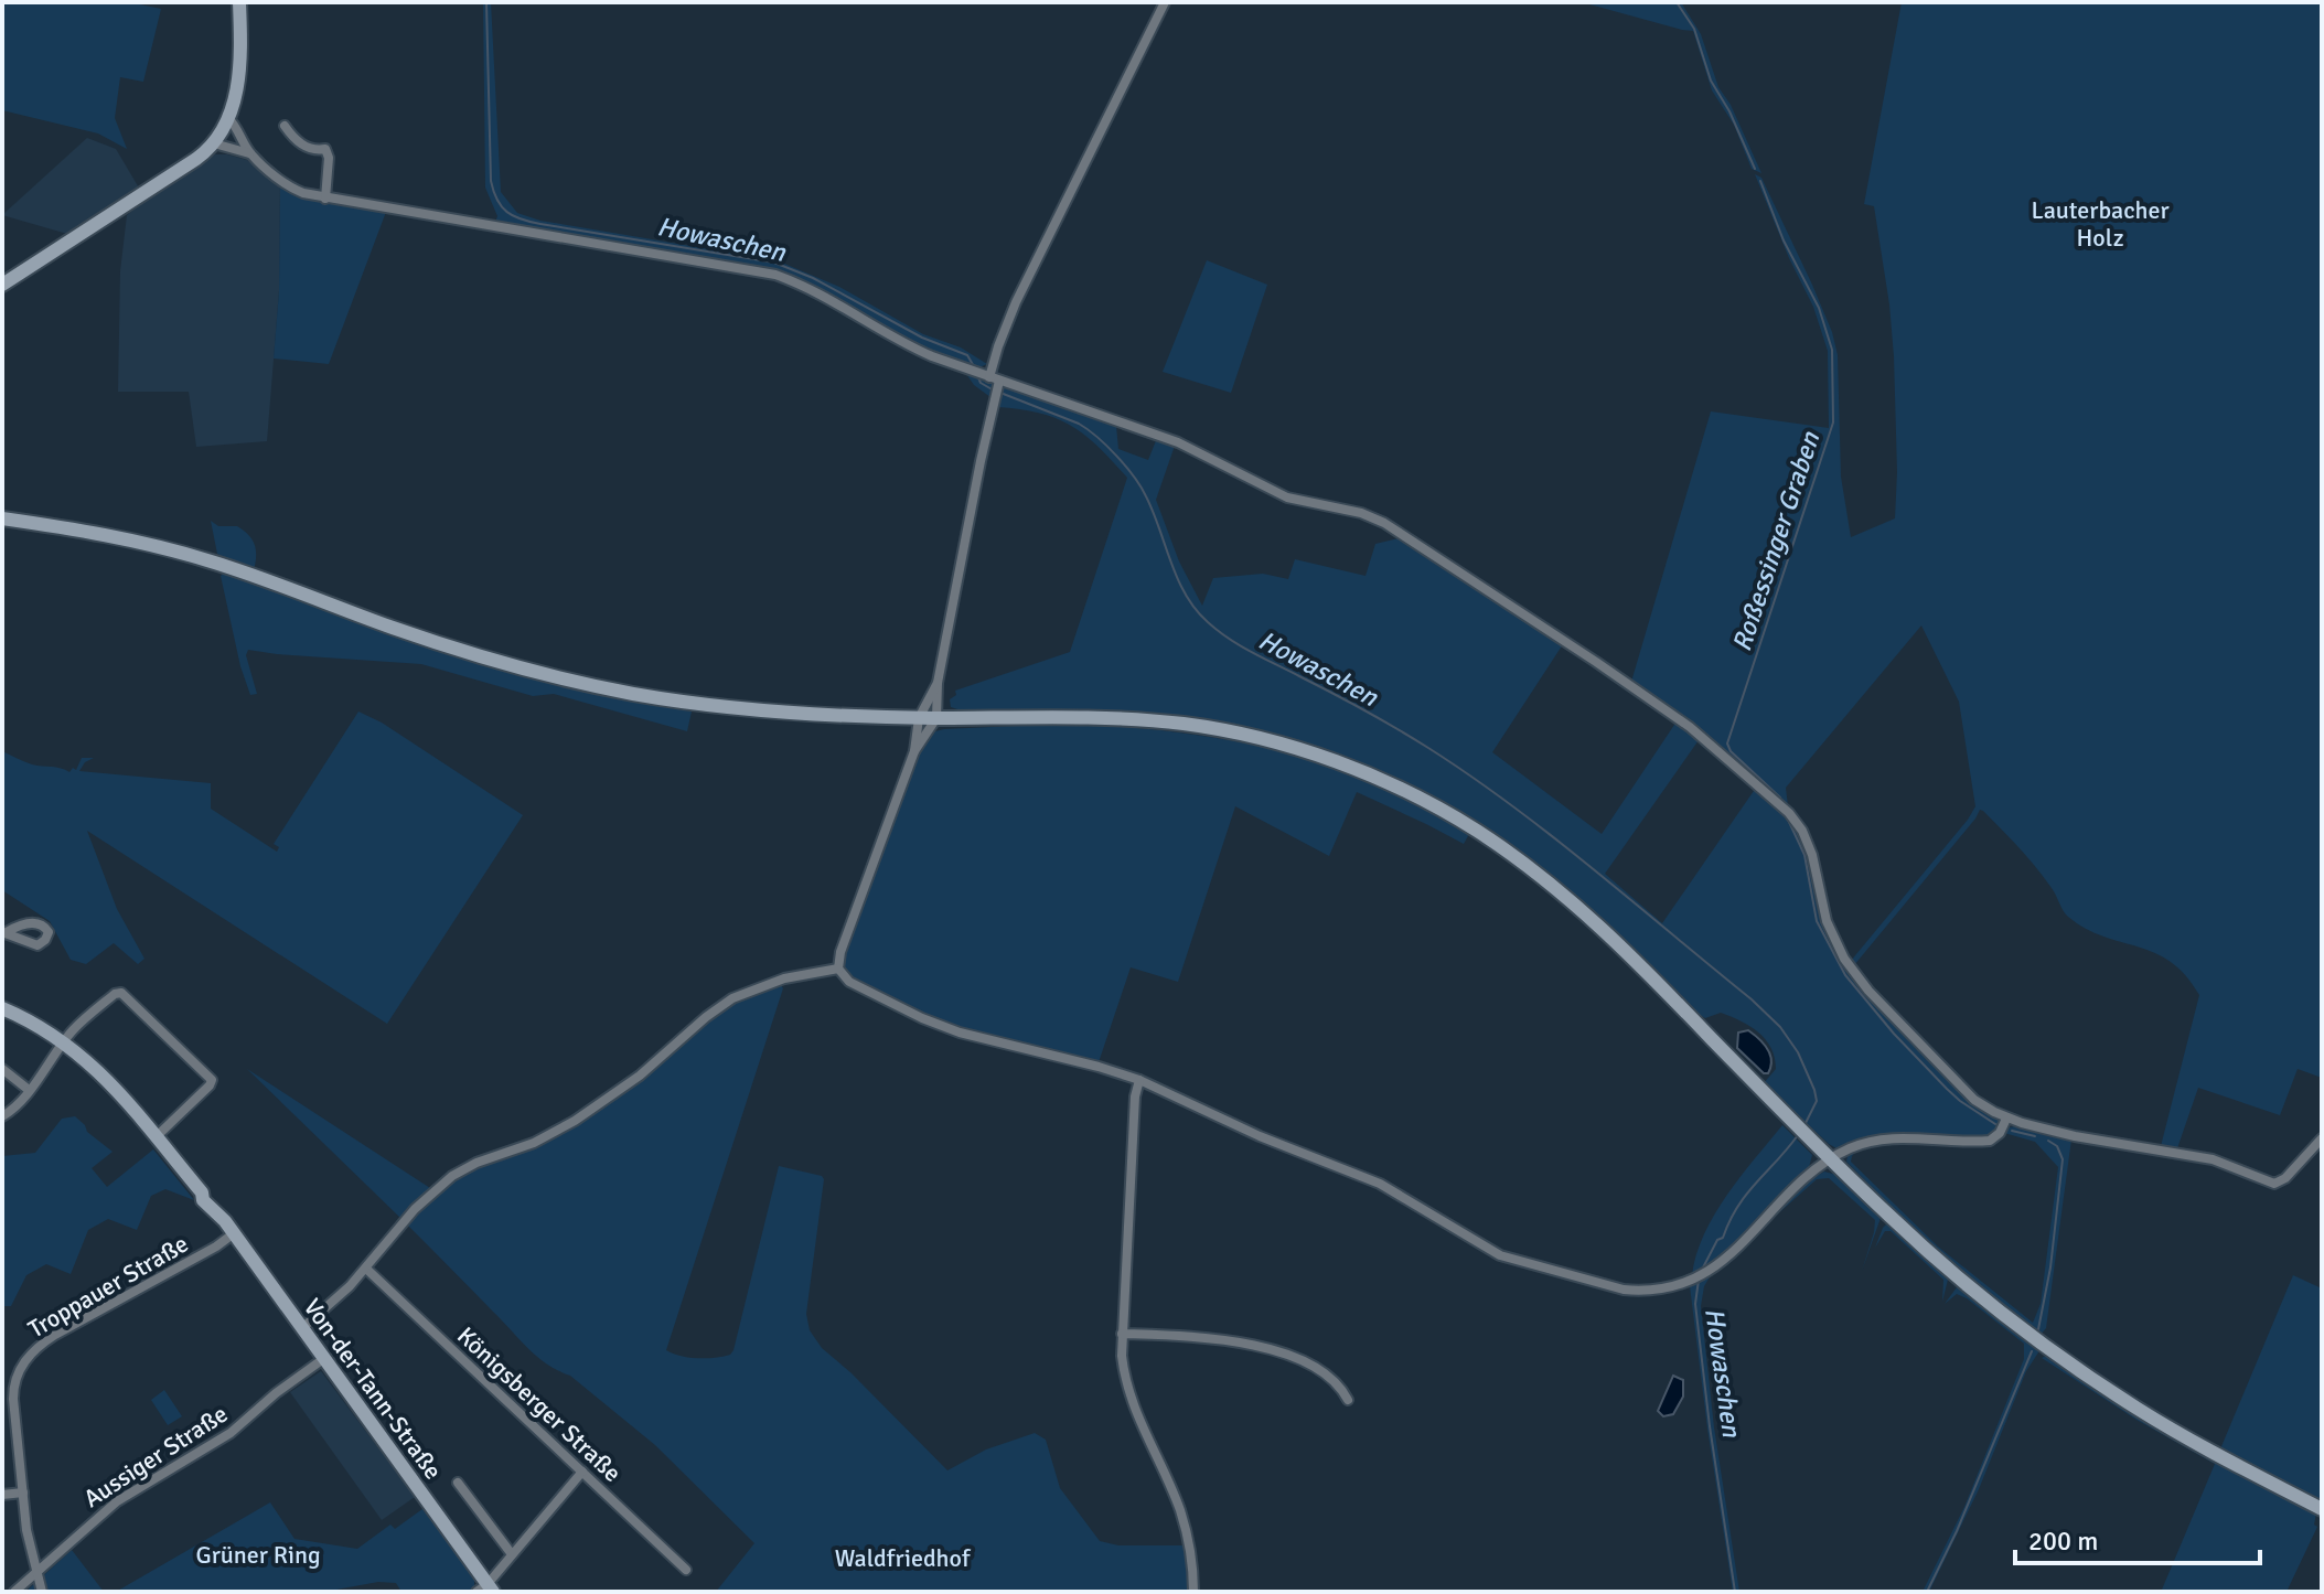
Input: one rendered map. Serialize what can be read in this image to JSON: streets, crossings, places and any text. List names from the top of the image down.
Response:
{
  "streets": {
    "street": [
      "Troppauer Straße",
      "Von-der-Tann-Straße",
      "Königsberger Straße",
      "Aussiger Straße"
    ]
  },
  "crossings": [
    ["Troppauer Straße", "Von-der-Tann-Straße"],
    ["Troppauer Straße", "Aussiger Straße"],
    ["Von-der-Tann-Straße", "Aussiger Straße"]
  ],
  "water": ["Howaschen", "Roßessinger Graben"],
  "parks": ["Lauterbacher Holz", "Grüner Ring", "Waldfriedhof"],
  "scale_bar": "200 m"
}
